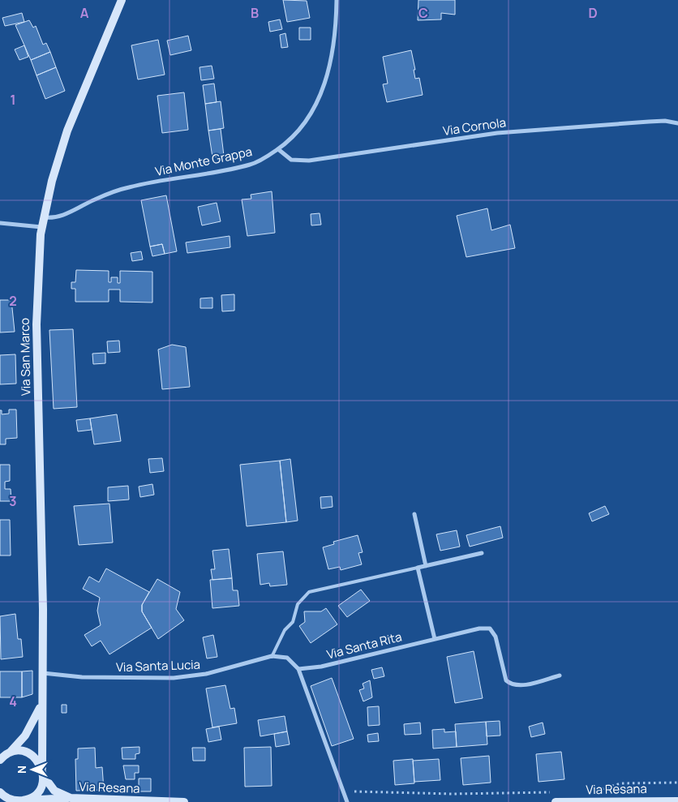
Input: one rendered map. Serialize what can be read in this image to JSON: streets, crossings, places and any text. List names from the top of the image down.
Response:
{
  "streets": {
    "street": [
      "Via Cornola",
      "Via Monte Grappa",
      "Via San Marco",
      "Via Santa Rita",
      "Via Santa Lucia",
      "Via Resana"
    ]
  },
  "crossings": [
    ["Via Cornola", "Via Monte Grappa"],
    ["Via Monte Grappa", "Via San Marco"],
    ["Via San Marco", "Via Santa Lucia"],
    ["Via San Marco", "Via Resana"],
    ["Via Santa Rita", "Via Santa Lucia"]
  ],
  "north": "left",
  "grid": {
    "columns": [
      "A",
      "B",
      "C",
      "D"
    ],
    "rows": [
      "1",
      "2",
      "3",
      "4"
    ]
  }
}
